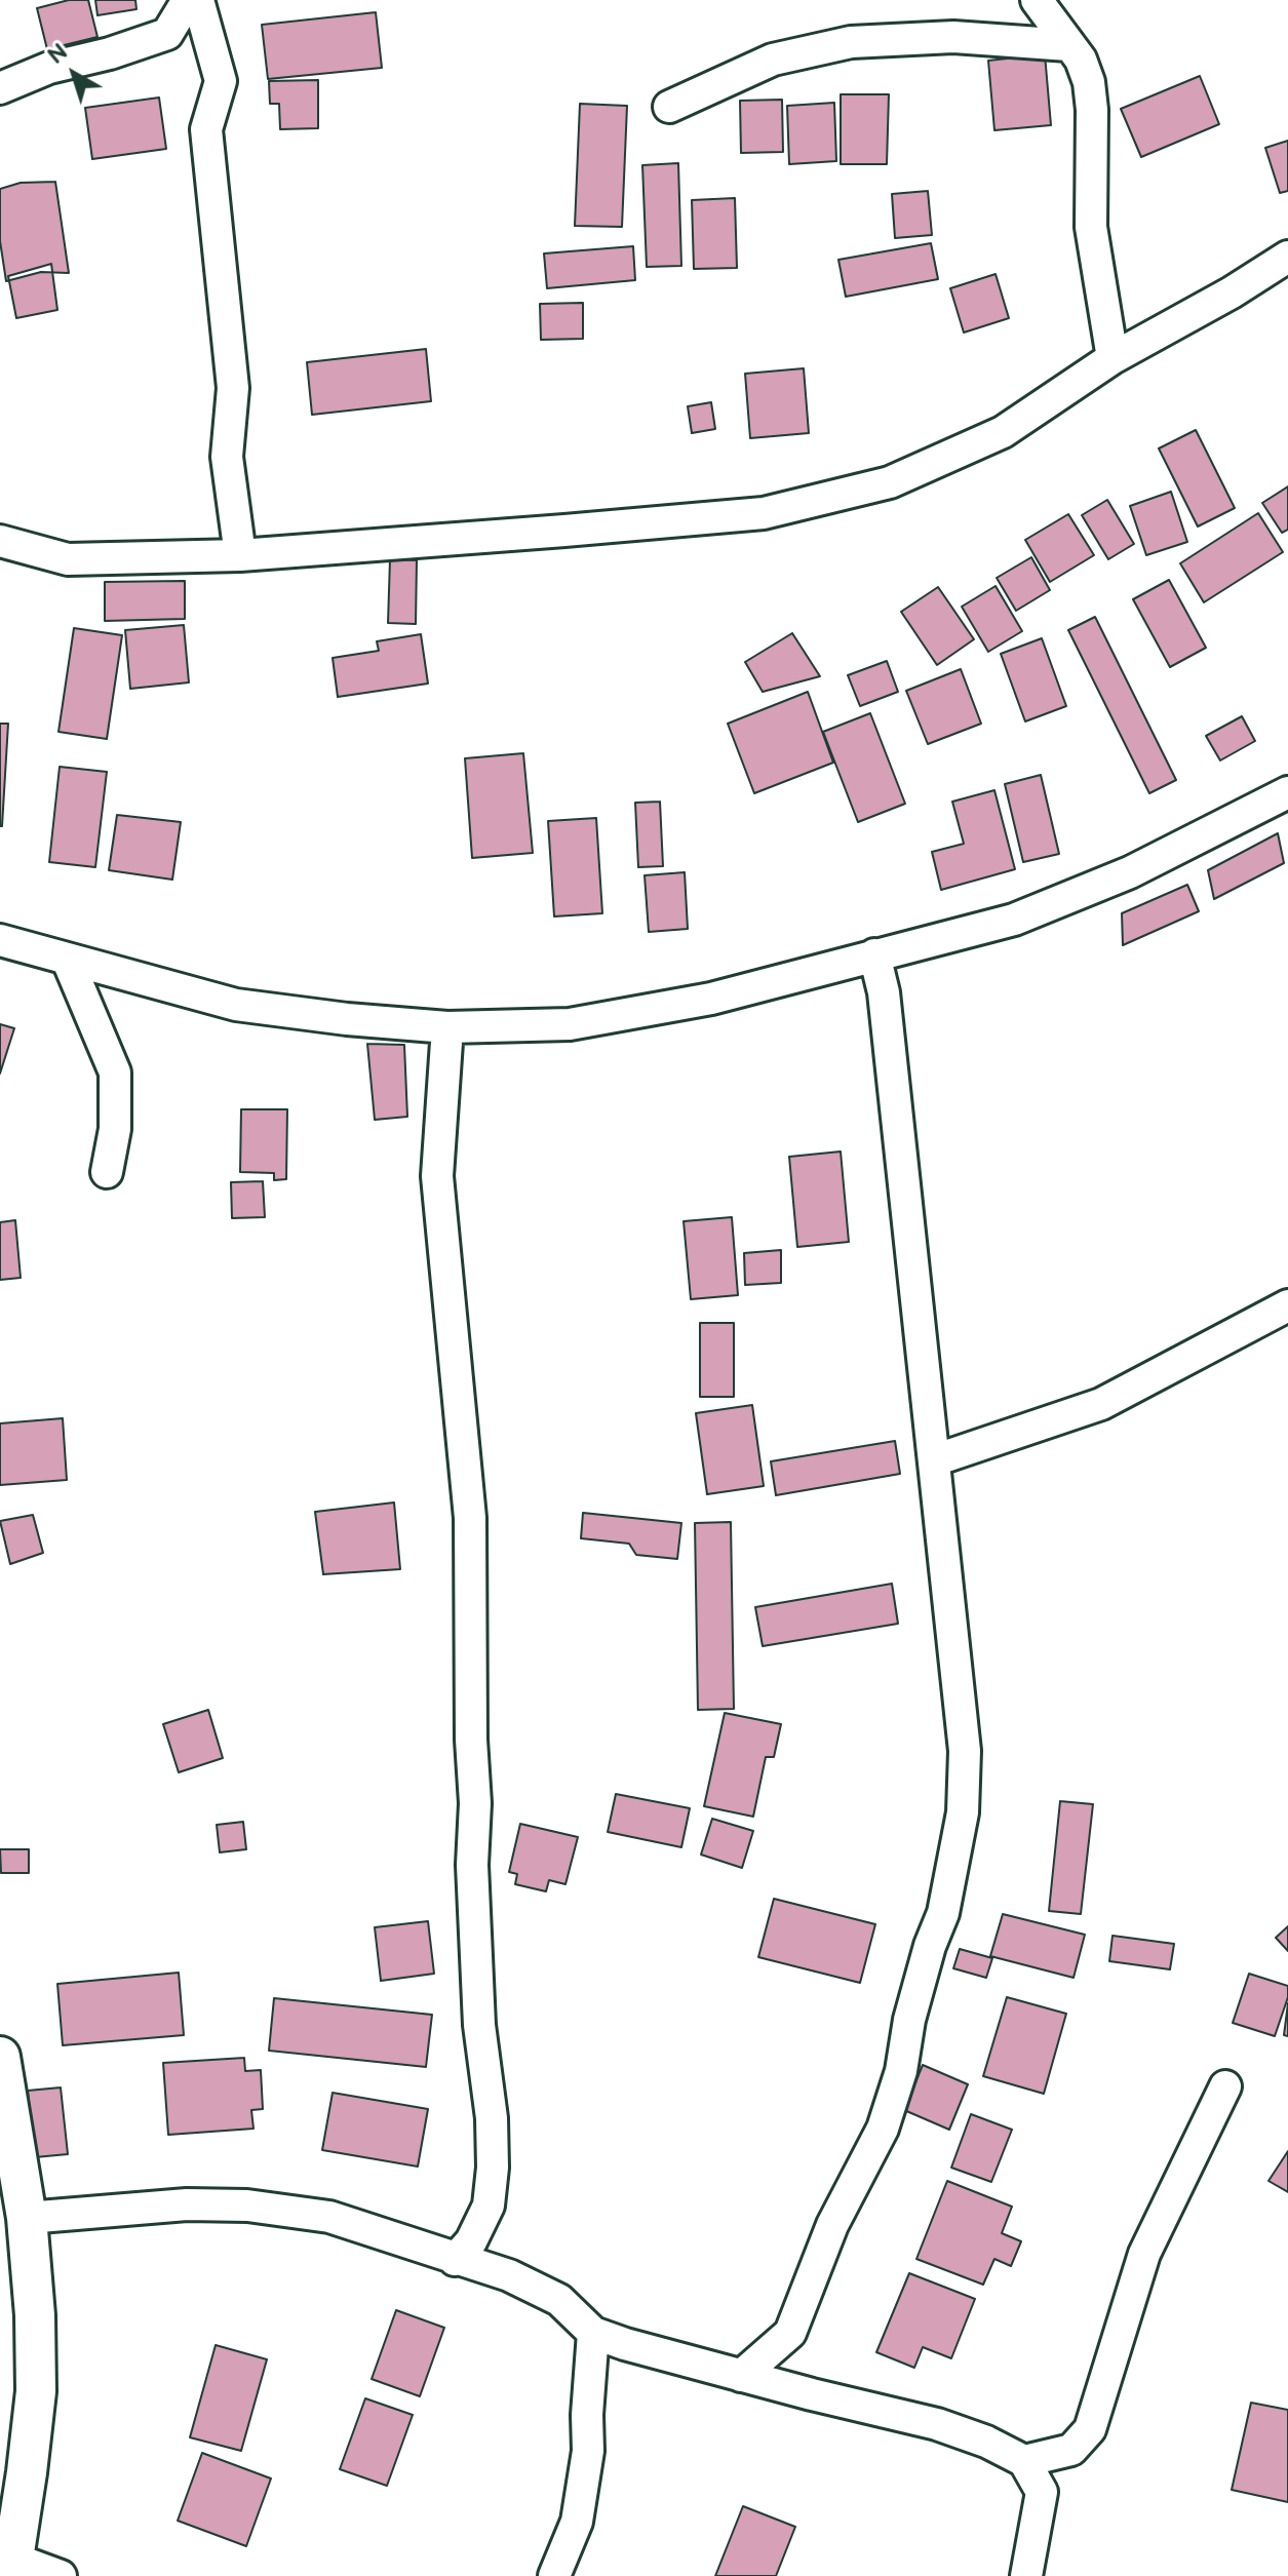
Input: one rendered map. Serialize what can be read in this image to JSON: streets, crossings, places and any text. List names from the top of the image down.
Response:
{
  "north": "top left"
}
